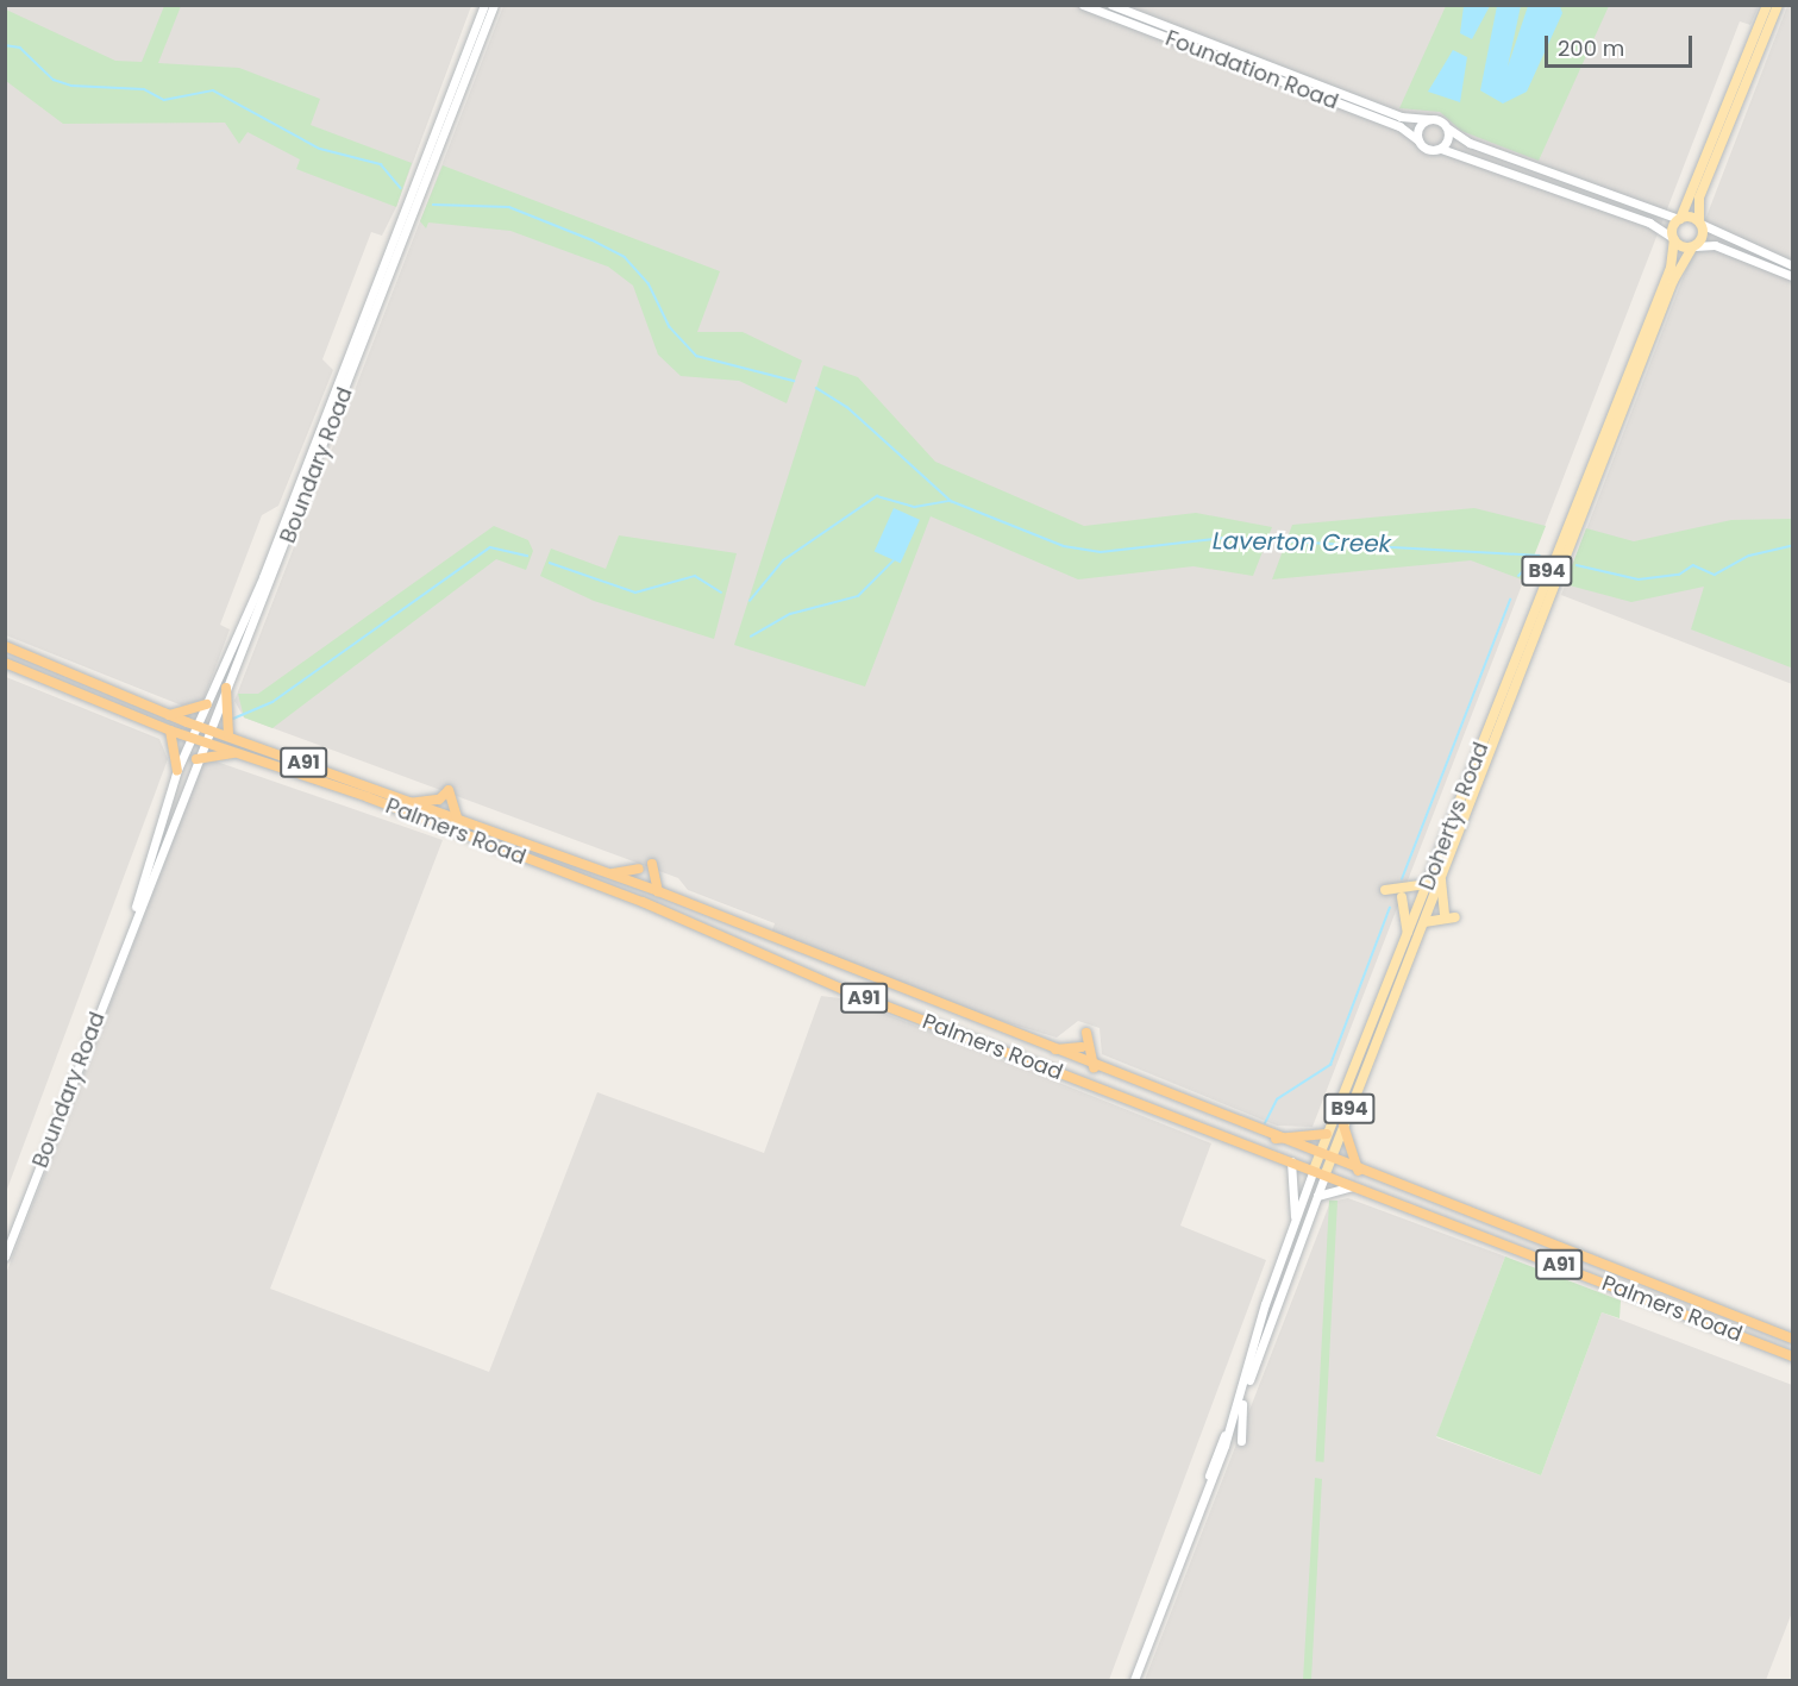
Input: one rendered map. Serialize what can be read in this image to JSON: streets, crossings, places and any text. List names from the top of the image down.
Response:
{
  "streets": {
    "highway": ["A91", "Palmers Road"],
    "main road": [
      "Foundation Road",
      "Boundary Road",
      "B94",
      "Dohertys Road"
    ]
  },
  "crossings": [
    ["Boundary Road", "A91"],
    ["Boundary Road", "Palmers Road"],
    ["B94", "Dohertys Road"],
    ["A91", "Palmers Road"],
    ["Dohertys Road", "Palmers Road"]
  ],
  "water": ["Laverton Creek"],
  "scale_bar": "200 m"
}
